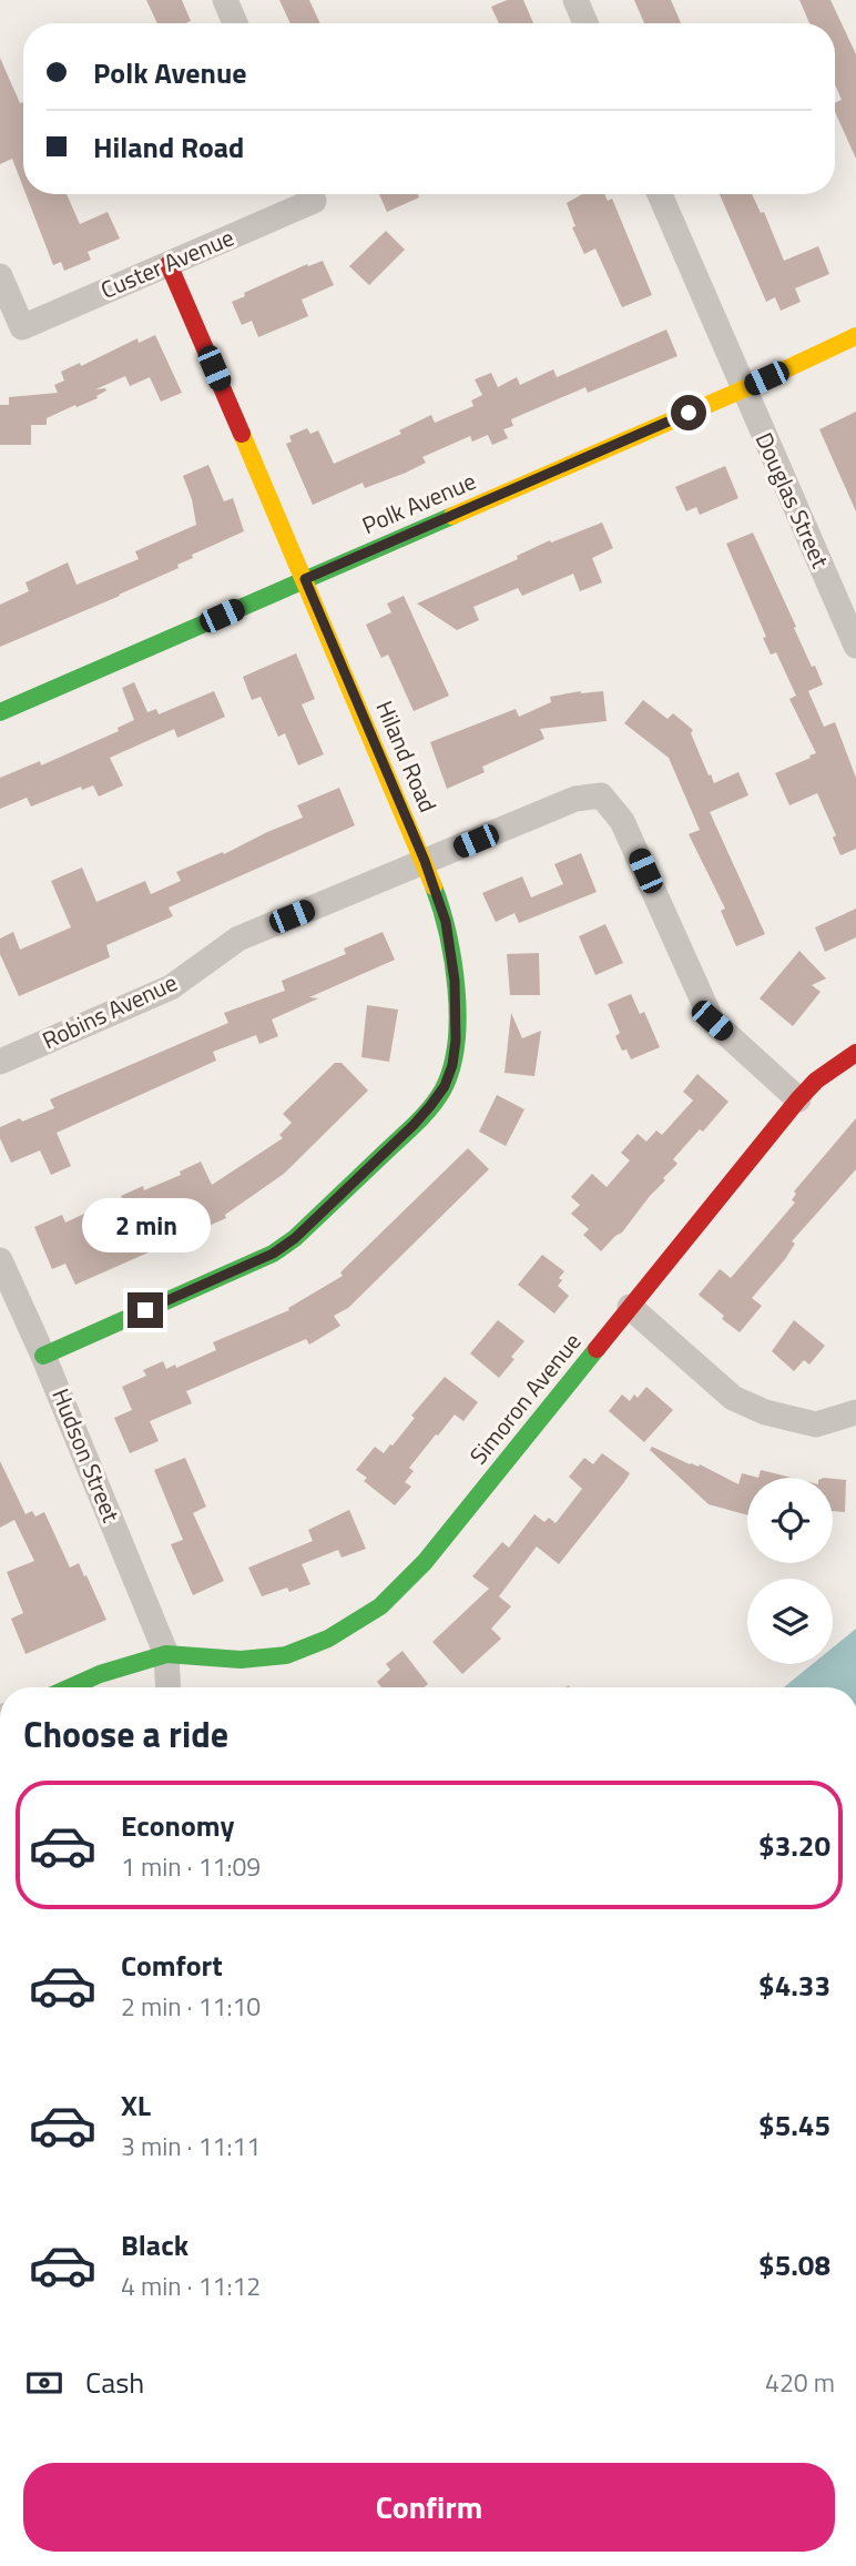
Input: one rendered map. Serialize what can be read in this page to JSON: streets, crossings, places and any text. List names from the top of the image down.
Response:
{
  "streets": {
    "street": [
      "Custer Avenue",
      "Douglas Street",
      "Polk Avenue",
      "Hiland Road",
      "Robins Avenue",
      "Simoron Avenue",
      "Hudson Street"
    ]
  },
  "crossings": [
    ["Custer Avenue", "Hiland Road"],
    ["Douglas Street", "Polk Avenue"],
    ["Polk Avenue", "Hiland Road"],
    ["Hiland Road", "Robins Avenue"],
    ["Hiland Road", "Hudson Street"],
    ["Robins Avenue", "Simoron Avenue"],
    ["Simoron Avenue", "Hudson Street"]
  ],
  "page": {
    "banner": ["Polk Avenue", "Hiland Road"],
    "bubble": "2 min",
    "heading": "Choose a ride",
    "list": [
      {
        "name": "Economy",
        "note": "1 min · 11:09",
        "value": "$3.20"
      },
      {
        "name": "Comfort",
        "note": "2 min · 11:10",
        "value": "$4.33"
      },
      {
        "name": "XL",
        "note": "3 min · 11:11",
        "value": "$5.45"
      },
      {
        "name": "Black",
        "note": "4 min · 11:12",
        "value": "$5.08"
      }
    ],
    "pay": ["Cash", "420 m"],
    "buttons": "Confirm"
  }
}
